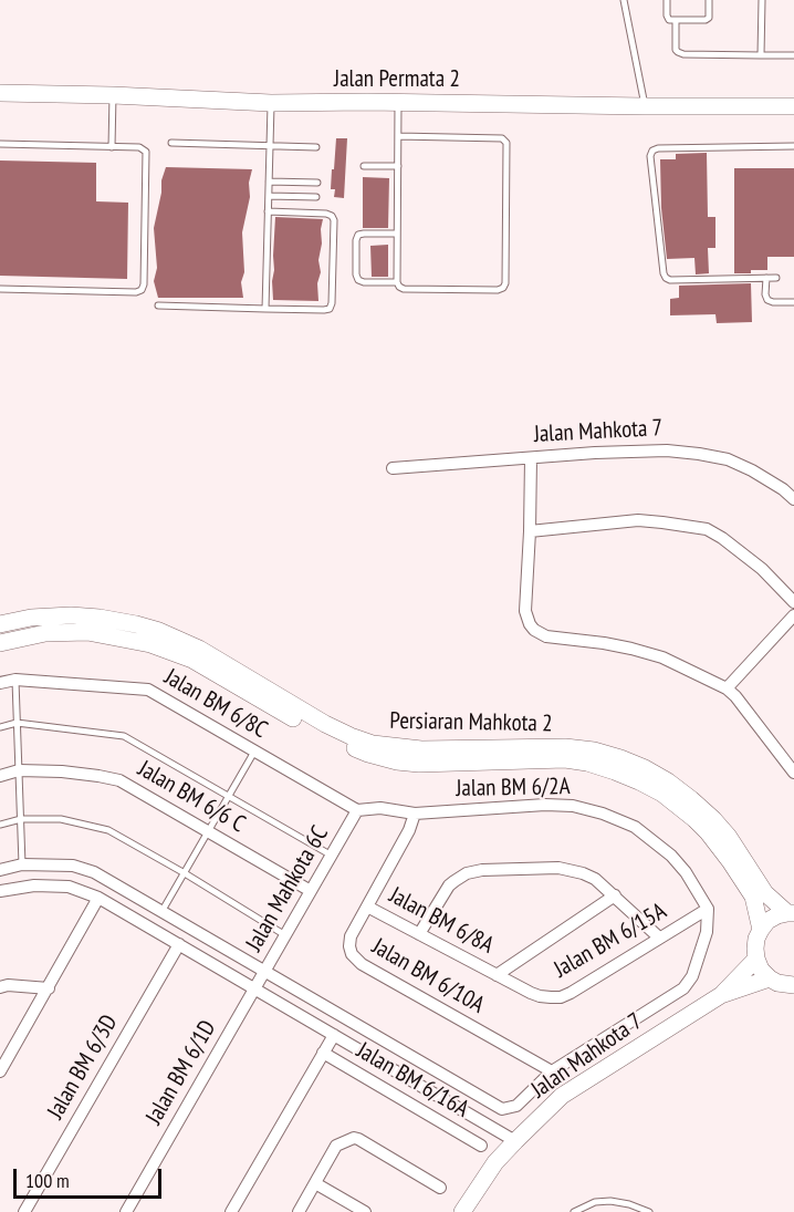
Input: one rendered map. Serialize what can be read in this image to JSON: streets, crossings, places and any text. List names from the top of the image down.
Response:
{
  "streets": {
    "main road": ["Jalan Permata 2", "Jalan Mahkota 7", "Persiaran Mahkota 2"],
    "street": [
      "Jalan BM 6/8C",
      "Jalan BM 6/2A",
      "Jalan BM 6/6 C",
      "Jalan Mahkota 6C",
      "Jalan BM 6/8A",
      "Jalan BM 6/15A",
      "Jalan BM 6/10A",
      "Jalan BM 6/3D",
      "Jalan BM 6/1D",
      "Jalan BM 6/16A"
    ]
  },
  "crossings": [
    ["Jalan BM 6/8C", "Jalan BM 6/2A"],
    ["Jalan BM 6/8C", "Jalan Mahkota 6C"],
    ["Jalan BM 6/2A", "Jalan Mahkota 6C"],
    ["Jalan BM 6/2A", "Jalan BM 6/15A"],
    ["Jalan BM 6/2A", "Jalan BM 6/10A"],
    ["Jalan BM 6/6 C", "Jalan Mahkota 6C"],
    ["Jalan Mahkota 6C", "Jalan BM 6/1D"],
    ["Jalan BM 6/8A", "Jalan BM 6/15A"],
    ["Jalan BM 6/8A", "Jalan BM 6/10A"]
  ],
  "scale_bar": "100 m"
}
